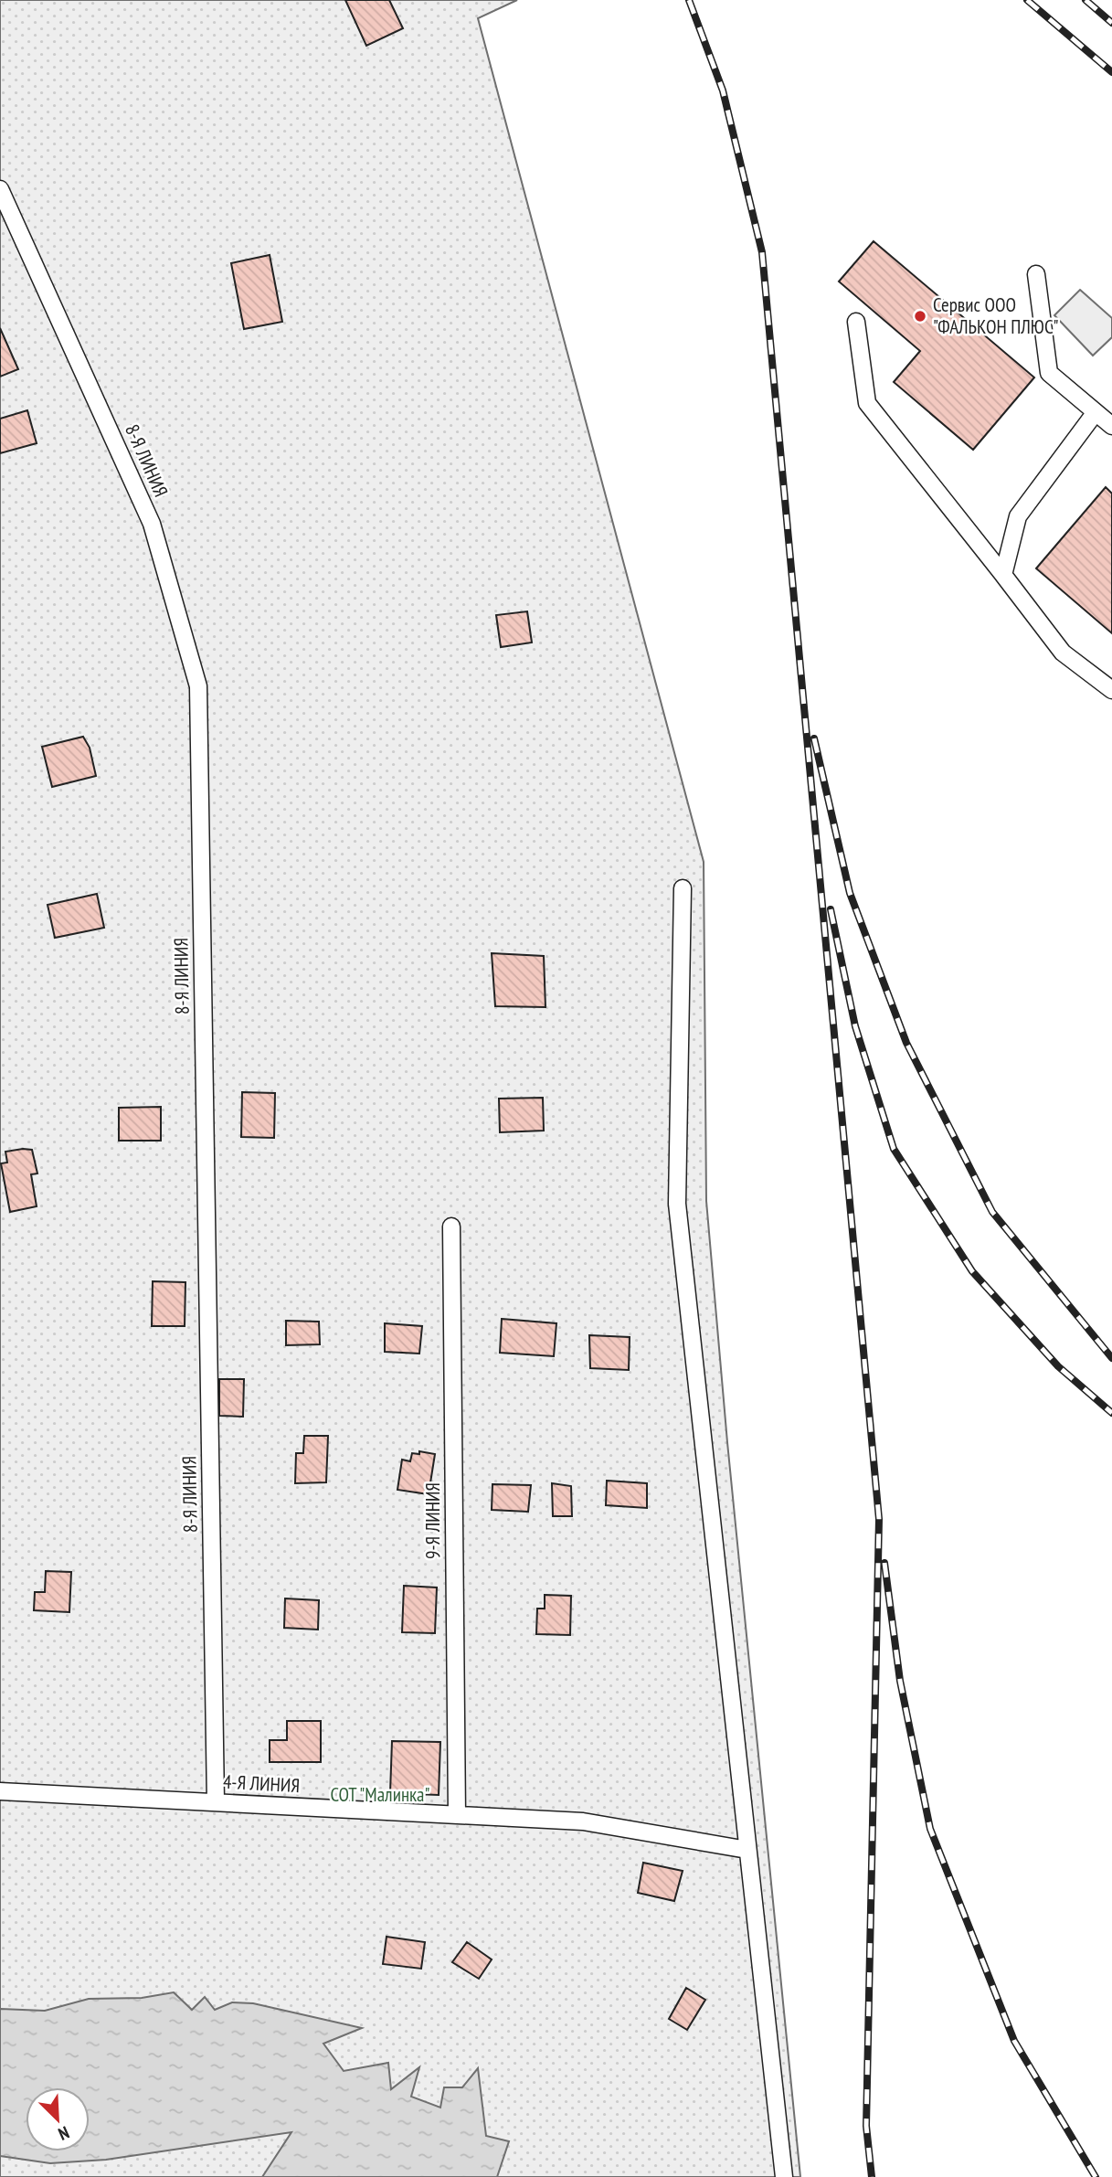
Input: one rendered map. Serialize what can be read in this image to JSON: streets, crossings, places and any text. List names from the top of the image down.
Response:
{
  "streets": {
    "lane": ["8-Я ЛИНИЯ", "9-Я ЛИНИЯ", "4-Я ЛИНИЯ"]
  },
  "crossings": [
    ["8-Я ЛИНИЯ", "4-Я ЛИНИЯ"],
    ["9-Я ЛИНИЯ", "4-Я ЛИНИЯ"]
  ],
  "parks": ["СОТ \"Малинка\""],
  "places": ["Сервис ООО \"ФАЛЬКОН ПЛЮС\""],
  "north": "bottom right"
}
